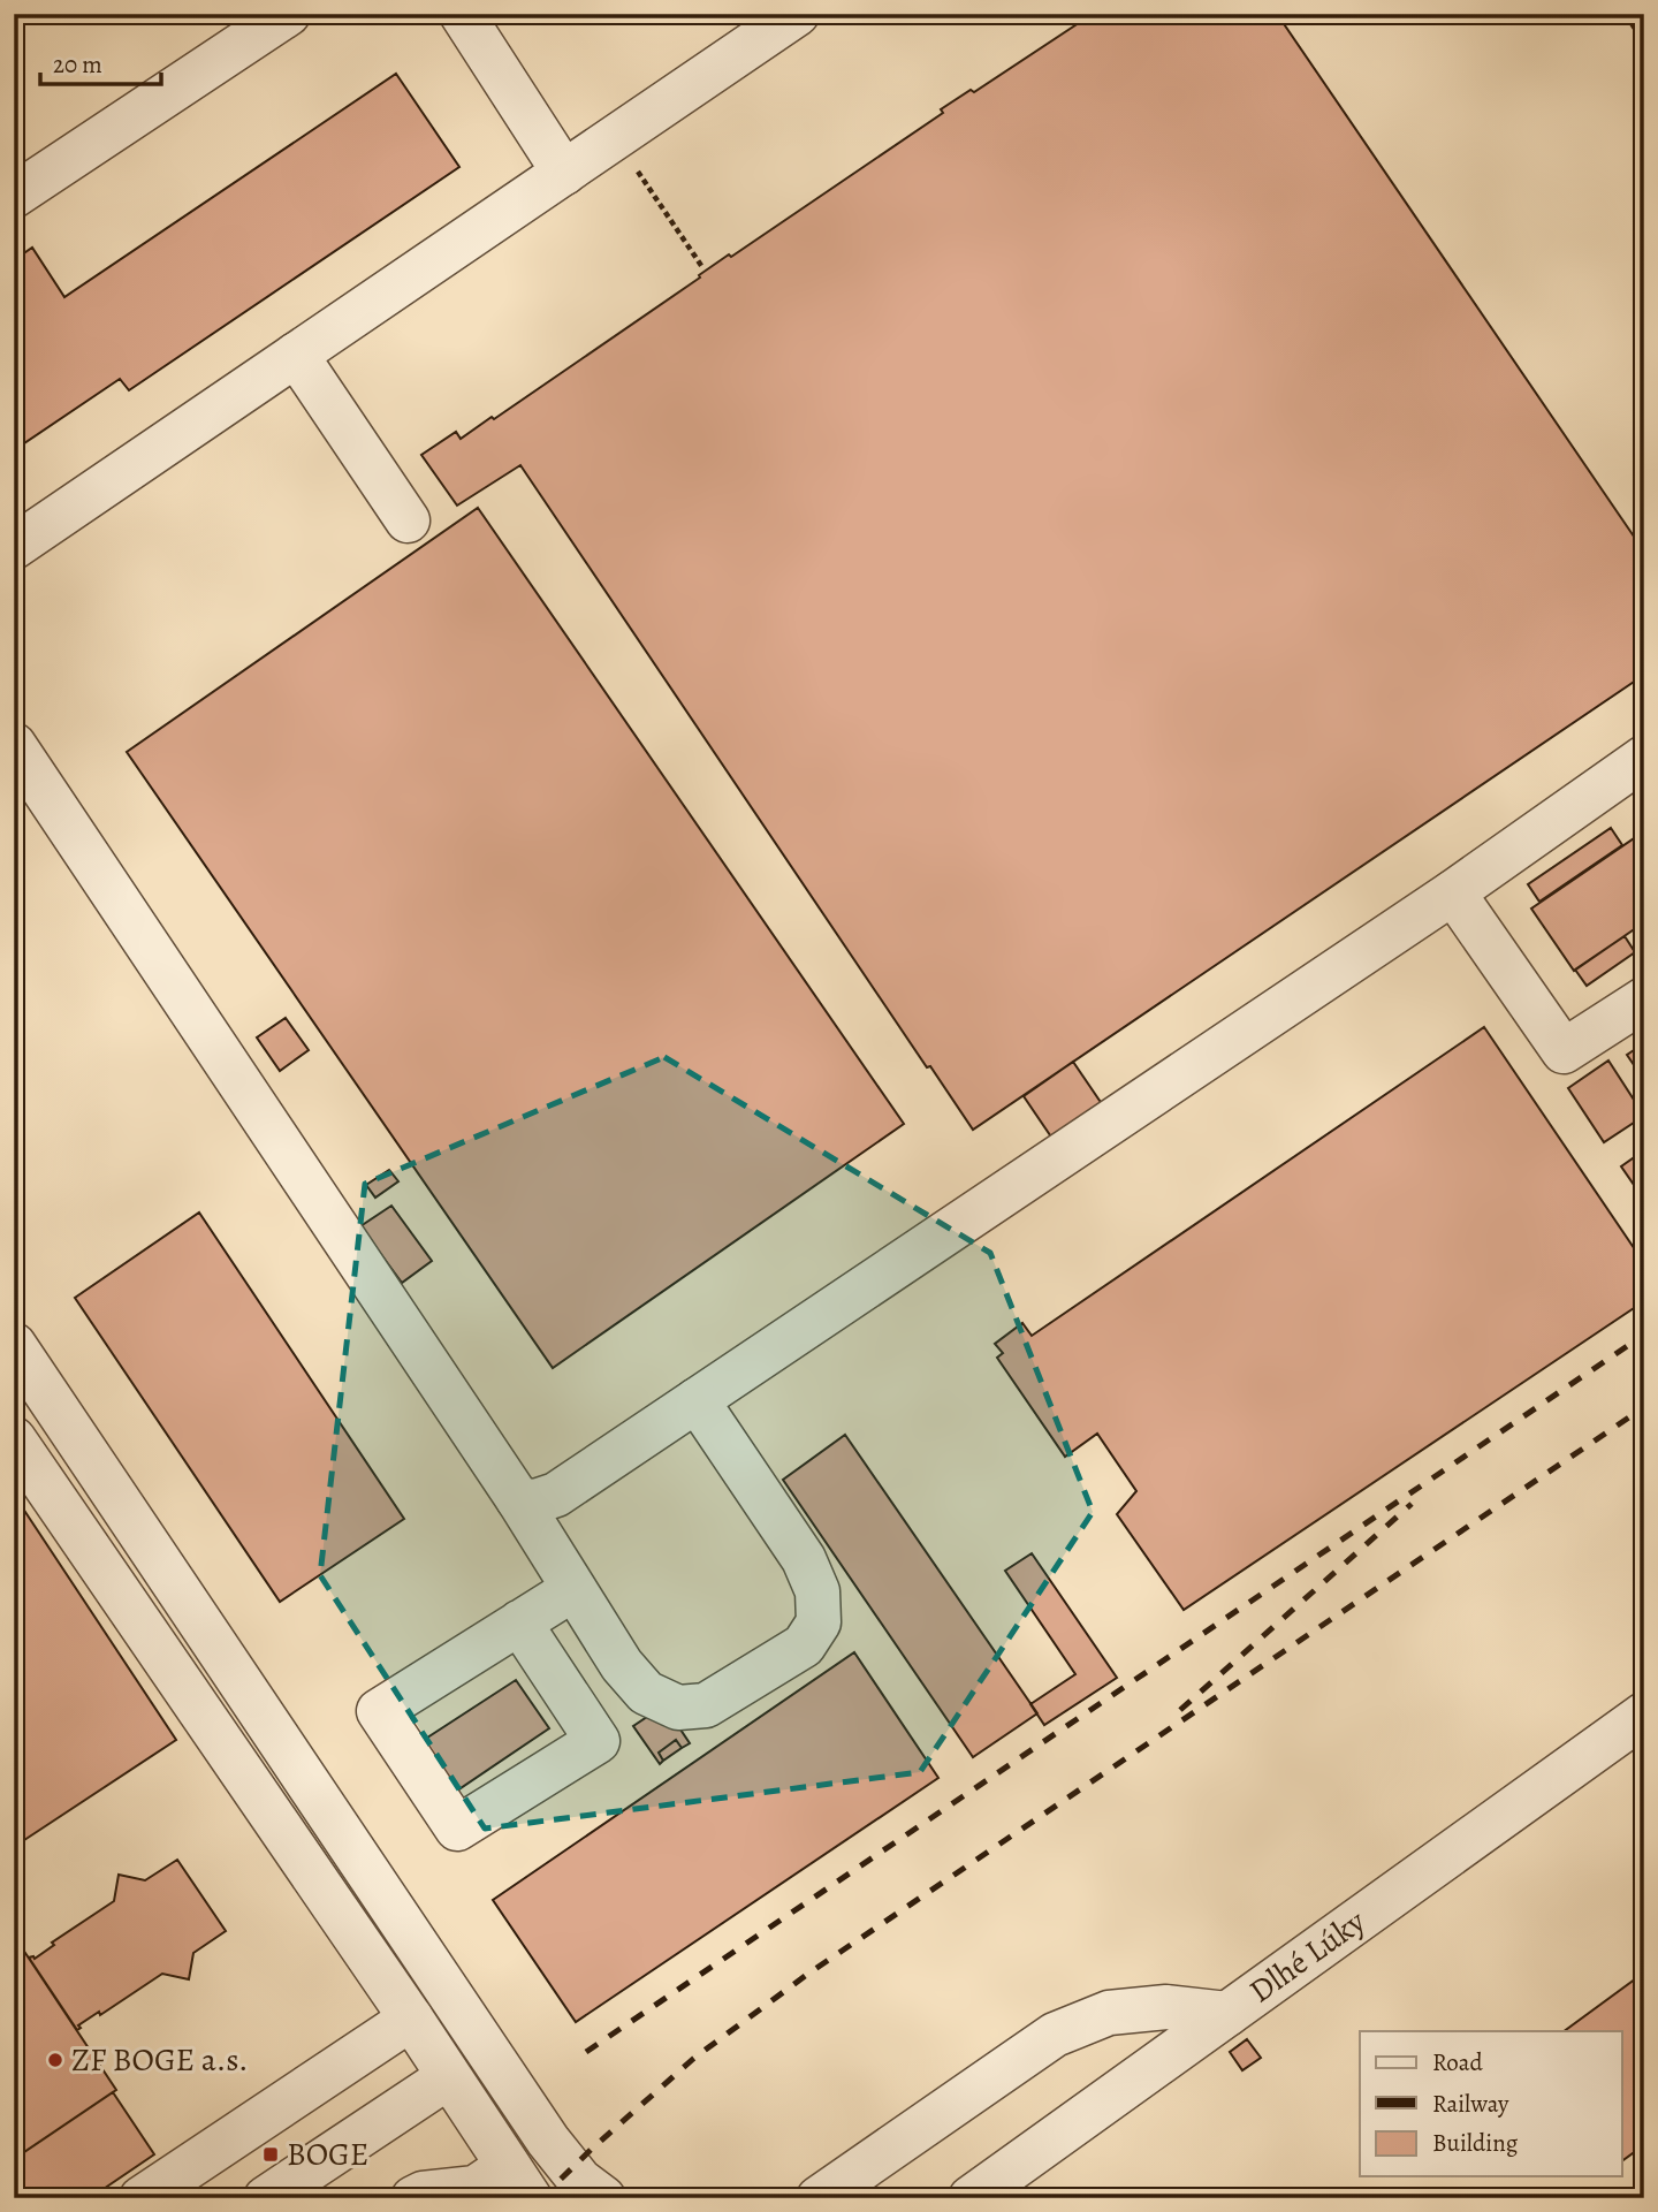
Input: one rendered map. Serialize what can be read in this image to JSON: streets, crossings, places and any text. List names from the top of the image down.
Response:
{
  "streets": {
    "lane": ["Dlhé Lúky"]
  },
  "places": {
    "other": ["ZF BOGE a.s."],
    "transit": ["BOGE"]
  },
  "legend": ["Road", "Railway", "Building"],
  "scale_bar": "20 m"
}
